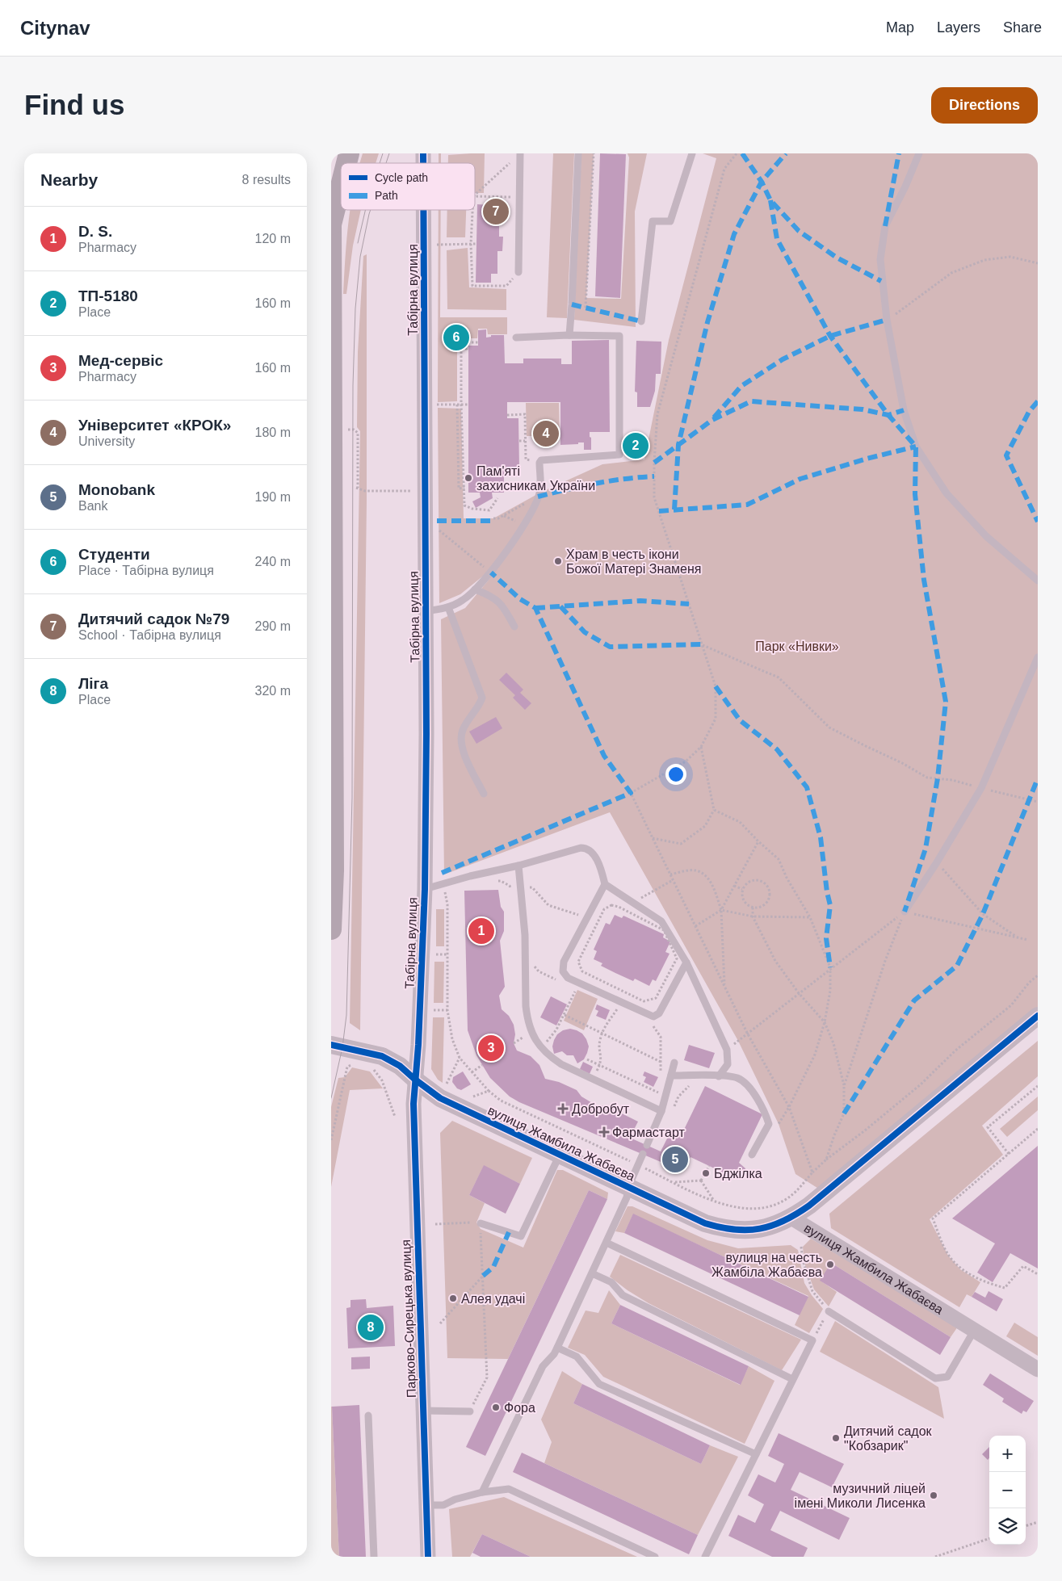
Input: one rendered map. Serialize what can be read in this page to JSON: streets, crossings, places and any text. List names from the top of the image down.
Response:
{
  "streets": {
    "street": ["Табірна вулиця", "вулиця Жамбила Жабаєва", "Парково-Сирецька вулиця"]
  },
  "crossings": [
    ["Табірна вулиця", "вулиця Жамбила Жабаєва"],
    ["Табірна вулиця", "Парково-Сирецька вулиця"],
    ["вулиця Жамбила Жабаєва", "Парково-Сирецька вулиця"]
  ],
  "parks": ["Парк «Нивки»"],
  "places": {
    "other": [
      "Пам'яті захисникам України",
      "Храм в честь ікони Божої Матері Знаменя",
      "Бджілка",
      "вулиця на честь Жамбіла Жабаєва",
      "Алея удачі",
      "Фора",
      "Дитячий садок \"Кобзарик\"",
      "музичний ліцей імені Миколи Лисенка"
    ],
    "health": ["Добробут", "Фармастарт"]
  },
  "legend": ["Cycle path", "Path"],
  "page": {
    "header": "Citynav",
    "nav": ["Map", "Layers", "Share"],
    "buttons": "Directions",
    "title": "Find us",
    "heading": ["Nearby", "8 results"],
    "pins": [
      "7",
      "6",
      "4",
      "2",
      "1",
      "3",
      "5",
      "8"
    ],
    "list": [
      {
        "mark": "1",
        "name": "D. S.",
        "note": "Pharmacy",
        "value": "120 m"
      },
      {
        "mark": "2",
        "name": "ТП-5180",
        "note": "Place",
        "value": "160 m"
      },
      {
        "mark": "3",
        "name": "Мед-сервіс",
        "note": "Pharmacy",
        "value": "160 m"
      },
      {
        "mark": "4",
        "name": "Університет «КРОК»",
        "note": "University",
        "value": "180 m"
      },
      {
        "mark": "5",
        "name": "Monobank",
        "note": "Bank",
        "value": "190 m"
      },
      {
        "mark": "6",
        "name": "Студенти",
        "note": "Place · Табірна вулиця",
        "value": "240 m"
      },
      {
        "mark": "7",
        "name": "Дитячий садок №79",
        "note": "School · Табірна вулиця",
        "value": "290 m"
      },
      {
        "mark": "8",
        "name": "Ліга",
        "note": "Place",
        "value": "320 m"
      }
    ],
    "map_buttons": ["+", "−"]
  }
}
